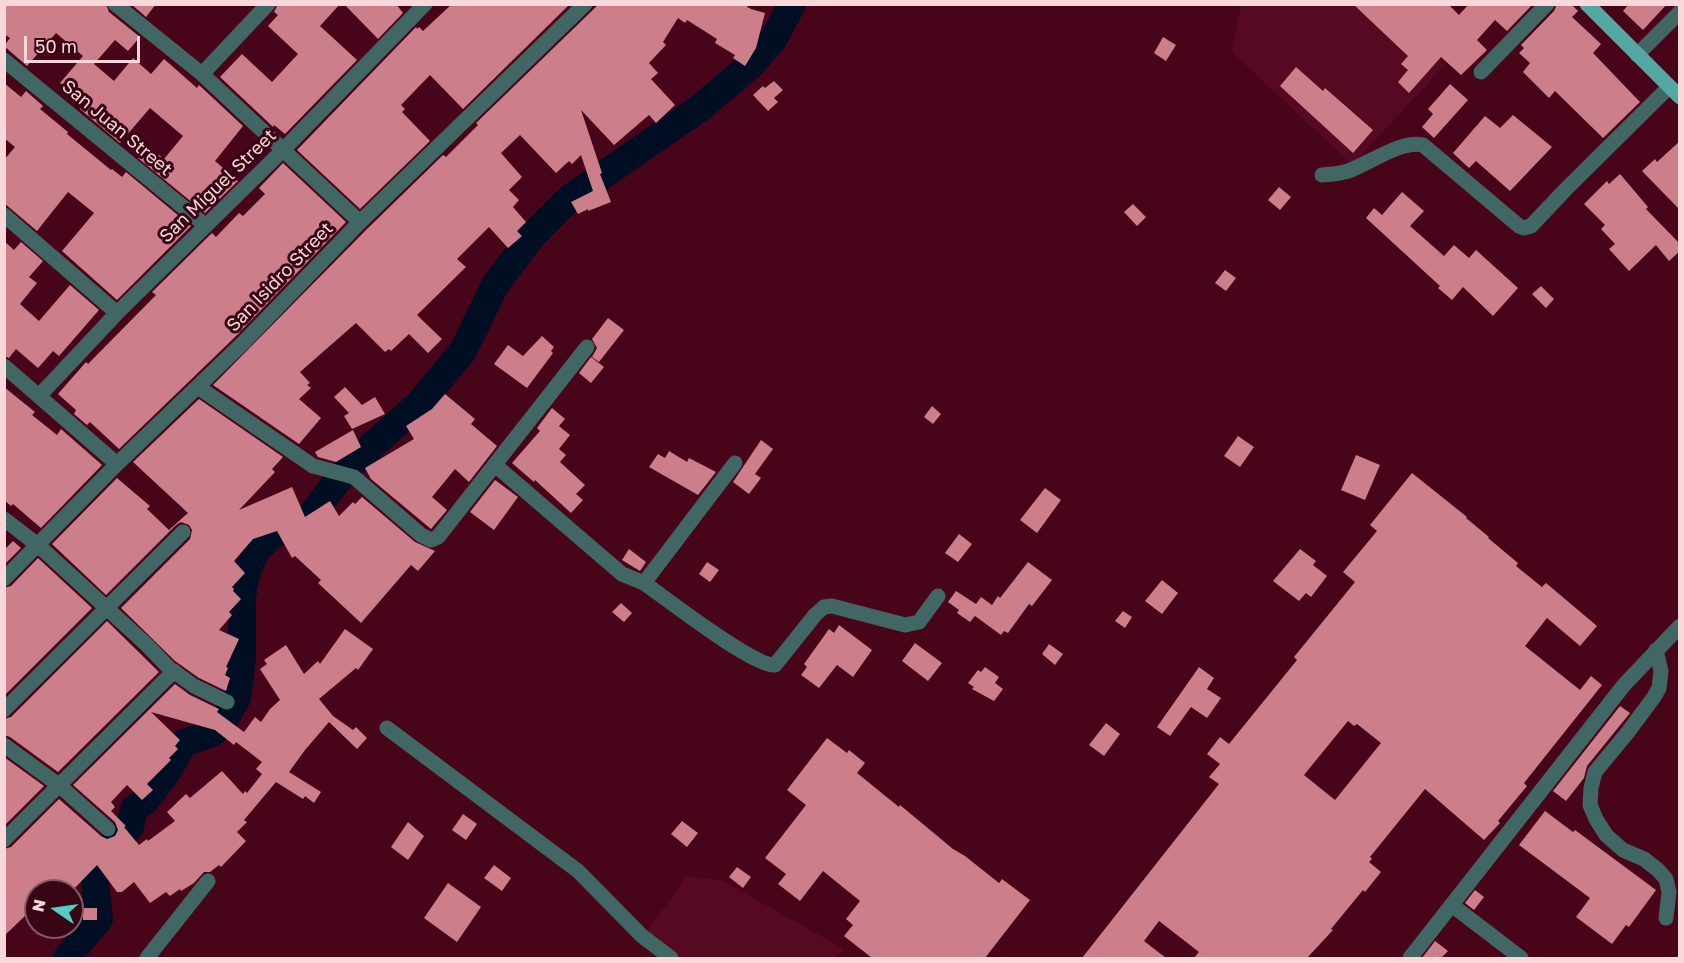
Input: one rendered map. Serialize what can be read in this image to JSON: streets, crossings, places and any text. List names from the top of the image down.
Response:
{
  "streets": {
    "street": ["San Juan Street", "San Miguel Street", "San Isidro Street"]
  },
  "crossings": [
    ["San Juan Street", "San Miguel Street"]
  ],
  "scale_bar": "50 m",
  "north": "left"
}
